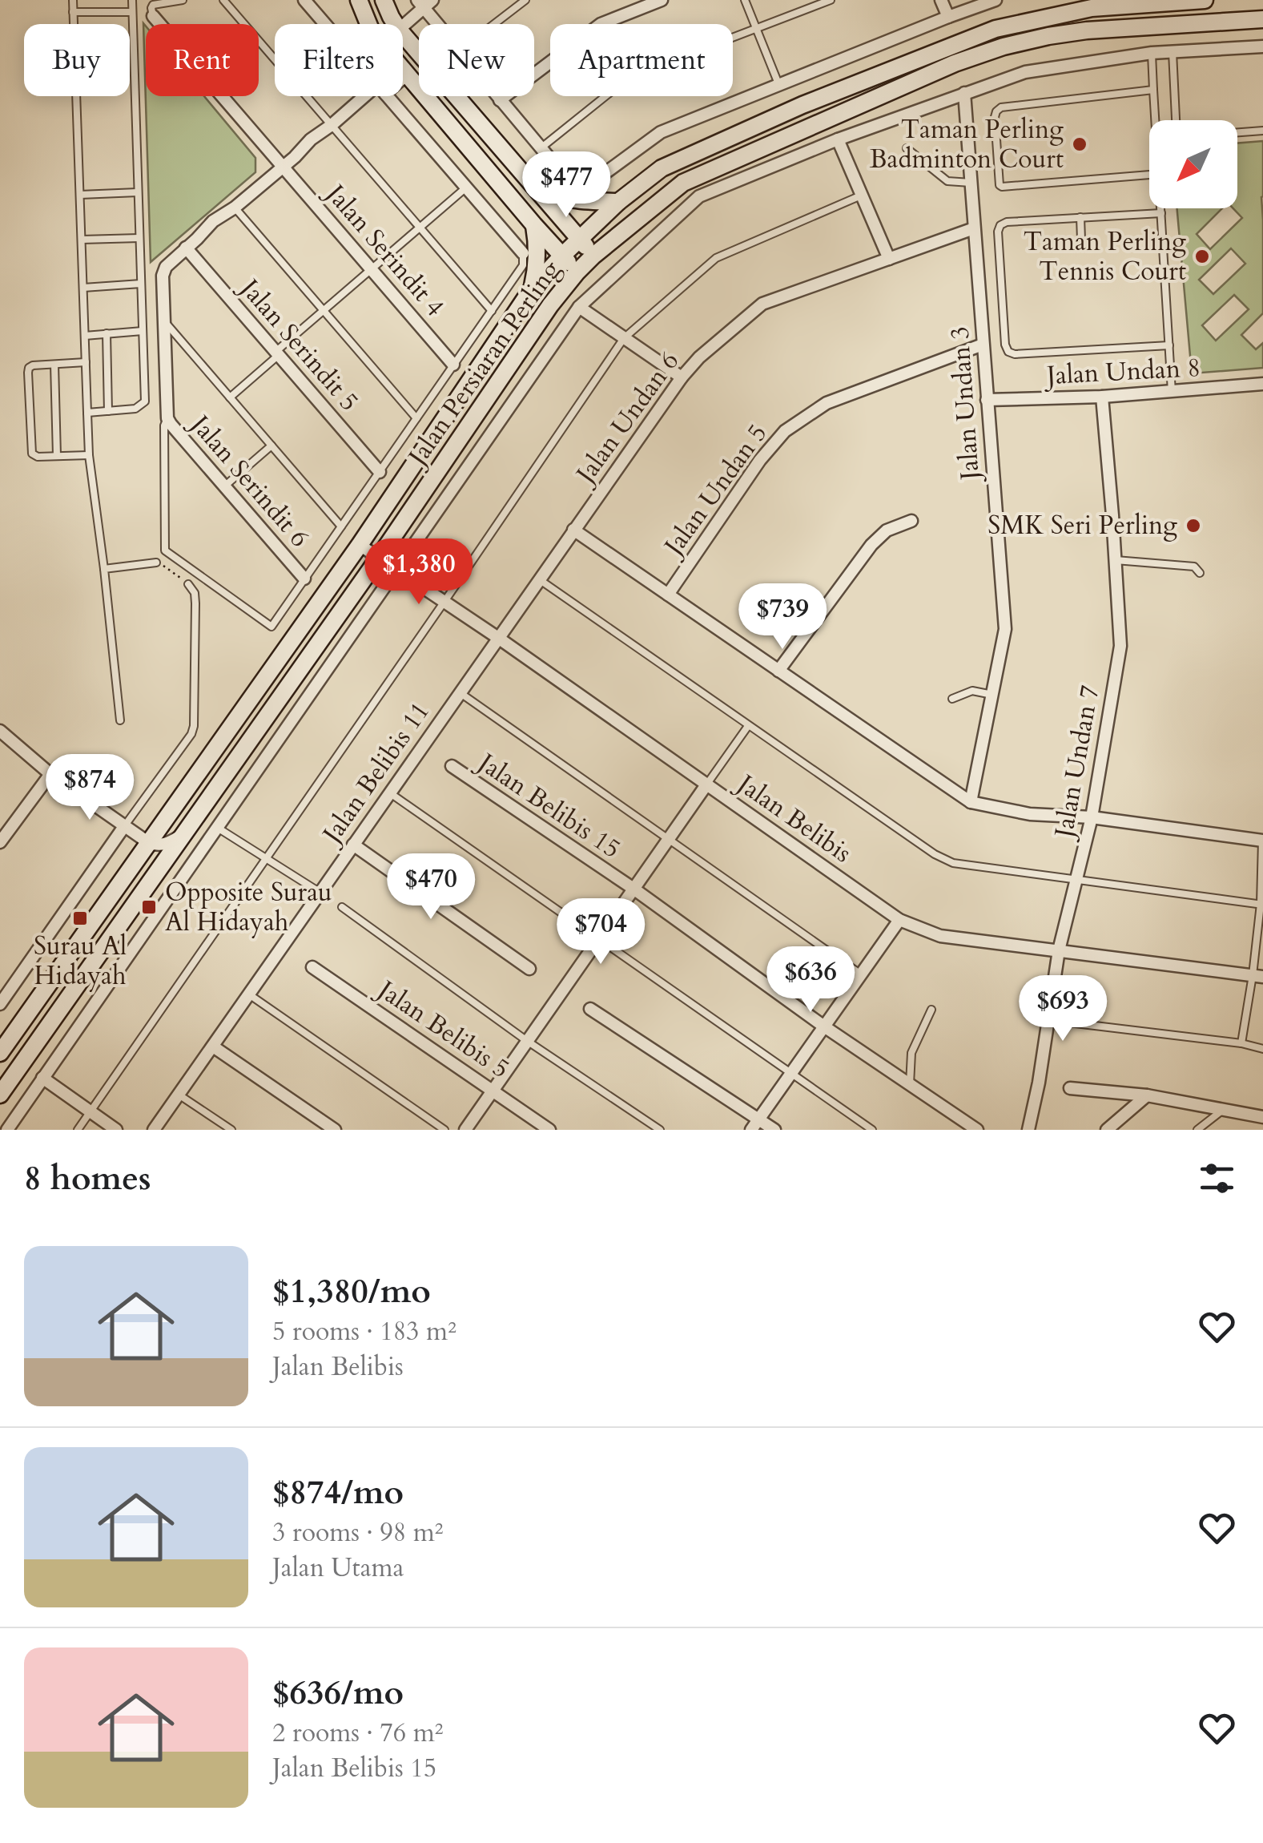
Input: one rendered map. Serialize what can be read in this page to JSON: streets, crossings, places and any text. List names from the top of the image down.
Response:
{
  "streets": {
    "main road": ["Jalan Persiaran Perling"],
    "street": [
      "Jalan Serindit 4",
      "Jalan Serindit 5",
      "Jalan Undan 8",
      "Jalan Undan 3",
      "Jalan Undan 6",
      "Jalan Serindit 6",
      "Jalan Undan 5",
      "Jalan Undan 7",
      "Jalan Belibis 11",
      "Jalan Belibis 15",
      "Jalan Belibis",
      "Jalan Belibis 5"
    ]
  },
  "crossings": [
    ["Jalan Persiaran Perling", "Jalan Belibis"],
    ["Jalan Undan 8", "Jalan Undan 3"],
    ["Jalan Undan 8", "Jalan Undan 7"],
    ["Jalan Undan 3", "Jalan Undan 6"],
    ["Jalan Undan 3", "Jalan Undan 5"],
    ["Jalan Undan 6", "Jalan Belibis 11"],
    ["Jalan Undan 6", "Jalan Belibis"],
    ["Jalan Undan 7", "Jalan Belibis"],
    ["Jalan Belibis 11", "Jalan Belibis"]
  ],
  "places": {
    "other": ["Taman Perling Badminton Court", "Taman Perling Tennis Court", "SMK Seri Perling"],
    "transit": ["Opposite Surau Al Hidayah", "Surau Al Hidayah"]
  },
  "north": "bottom left",
  "page": {
    "chip": [
      "Buy",
      "Rent",
      "Filters",
      "New",
      "Apartment"
    ],
    "price": [
      "$477",
      "$1,380",
      "$739",
      "$874",
      "$470",
      "$704",
      "$636",
      "$693"
    ],
    "heading": "8 homes",
    "list": [
      {
        "name": "$1,380/mo",
        "note": "5 rooms · 183 m² · Jalan Belibis"
      },
      {
        "name": "$874/mo",
        "note": "3 rooms · 98 m² · Jalan Utama"
      },
      {
        "name": "$636/mo",
        "note": "2 rooms · 76 m² · Jalan Belibis 15"
      }
    ]
  }
}
